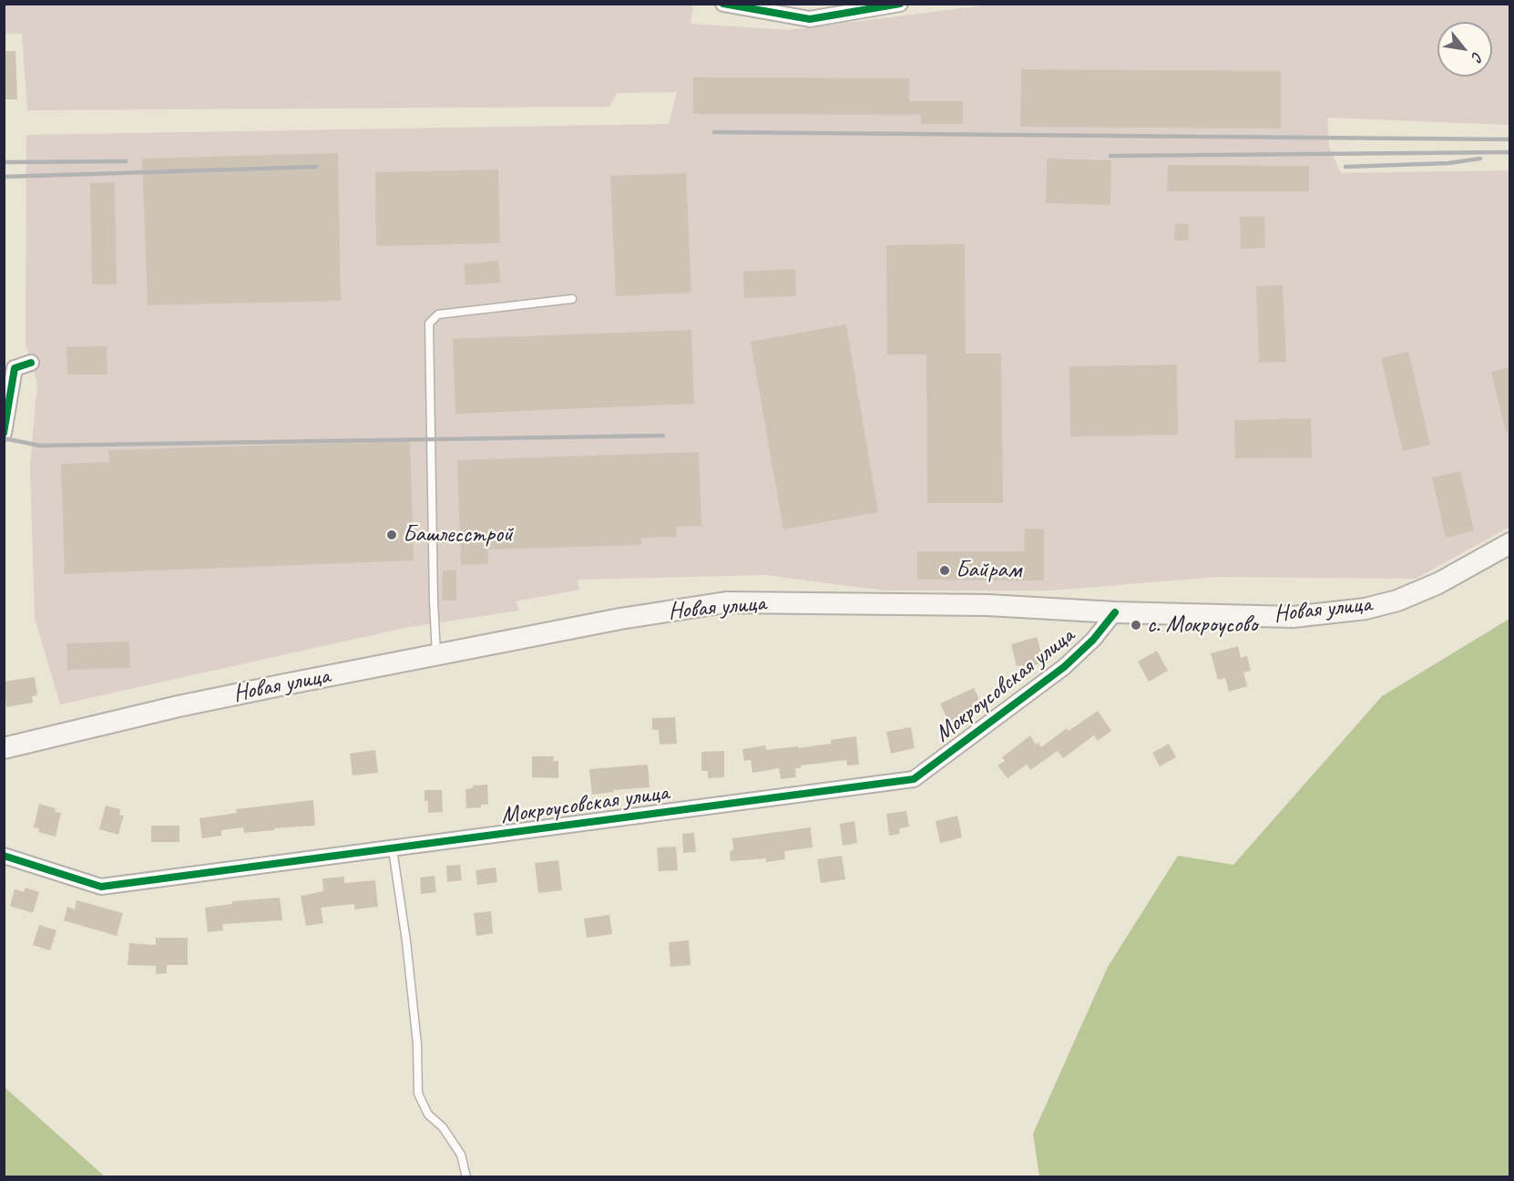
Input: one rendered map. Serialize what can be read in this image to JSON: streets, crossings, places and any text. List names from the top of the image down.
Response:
{
  "streets": {
    "main road": ["Новая улица"],
    "street": ["Мокроусовская улица"]
  },
  "crossings": [
    ["Новая улица", "Мокроусовская улица"]
  ],
  "places": ["Башлесстрой", "Байрам", "с. Мокроусово"],
  "north": "bottom right"
}
